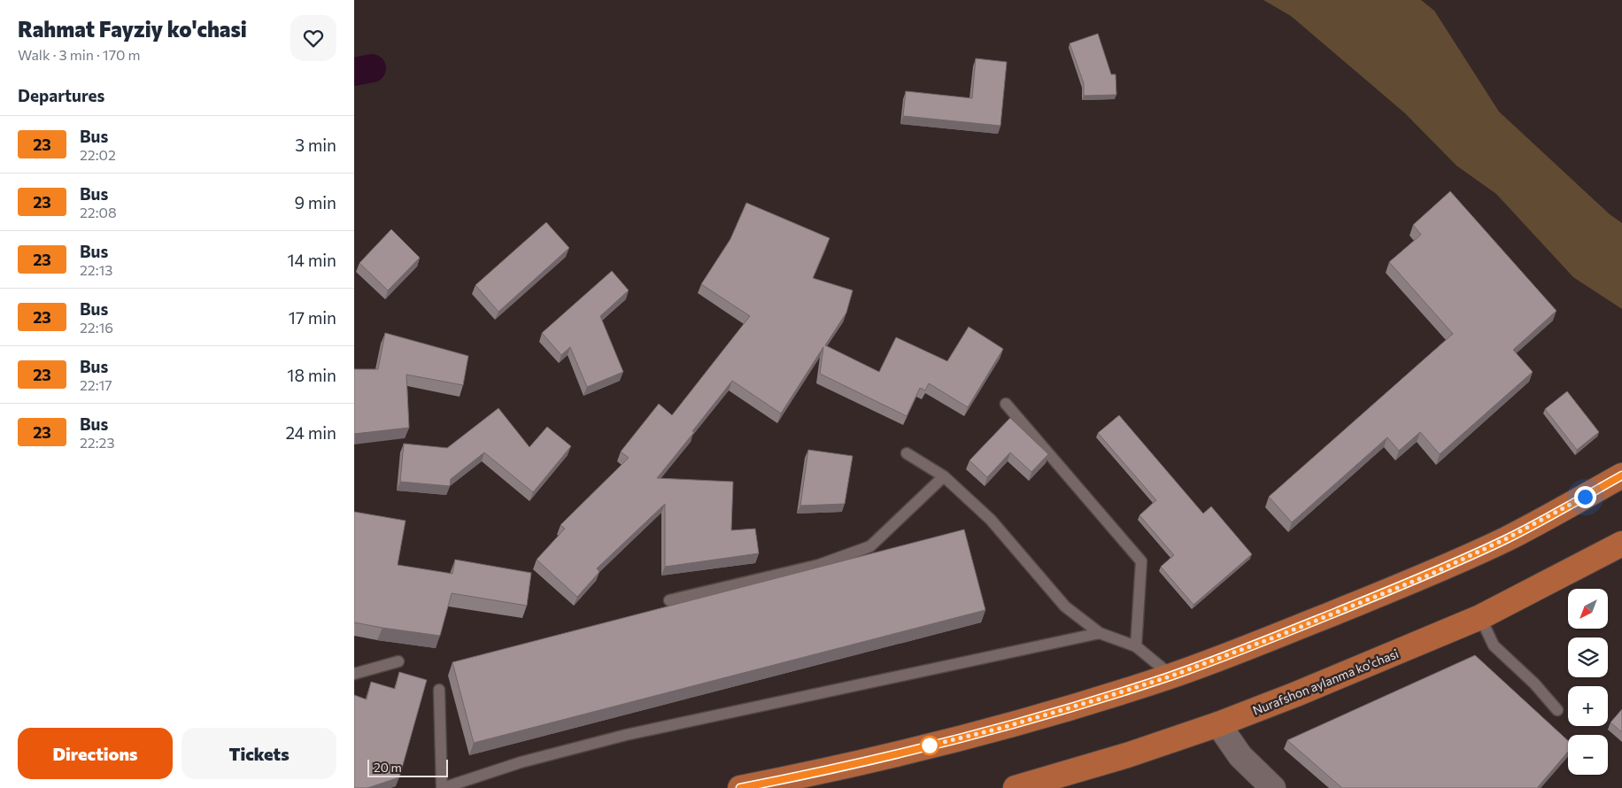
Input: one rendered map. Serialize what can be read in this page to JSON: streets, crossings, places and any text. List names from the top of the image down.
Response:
{
  "streets": {
    "main road": ["Nurafshon aylanma ko'chasi"]
  },
  "lines": ["bus line 23"],
  "scale_bar": "20 m",
  "north": "bottom left",
  "page": {
    "heading": [
      ["Rahmat Fayziy ko'chasi", "Walk · 3 min · 170 m"],
      "Departures"
    ],
    "list": [
      {
        "mark": "23",
        "name": "Bus",
        "note": "22:02",
        "value": "3 min"
      },
      {
        "mark": "23",
        "name": "Bus",
        "note": "22:08",
        "value": "9 min"
      },
      {
        "mark": "23",
        "name": "Bus",
        "note": "22:13",
        "value": "14 min"
      },
      {
        "mark": "23",
        "name": "Bus",
        "note": "22:16",
        "value": "17 min"
      },
      {
        "mark": "23",
        "name": "Bus",
        "note": "22:17",
        "value": "18 min"
      },
      {
        "mark": "23",
        "name": "Bus",
        "note": "22:23",
        "value": "24 min"
      }
    ],
    "map_buttons": ["+", "−"],
    "buttons": ["Directions", "Tickets"],
    "scale": "20 m"
  }
}
